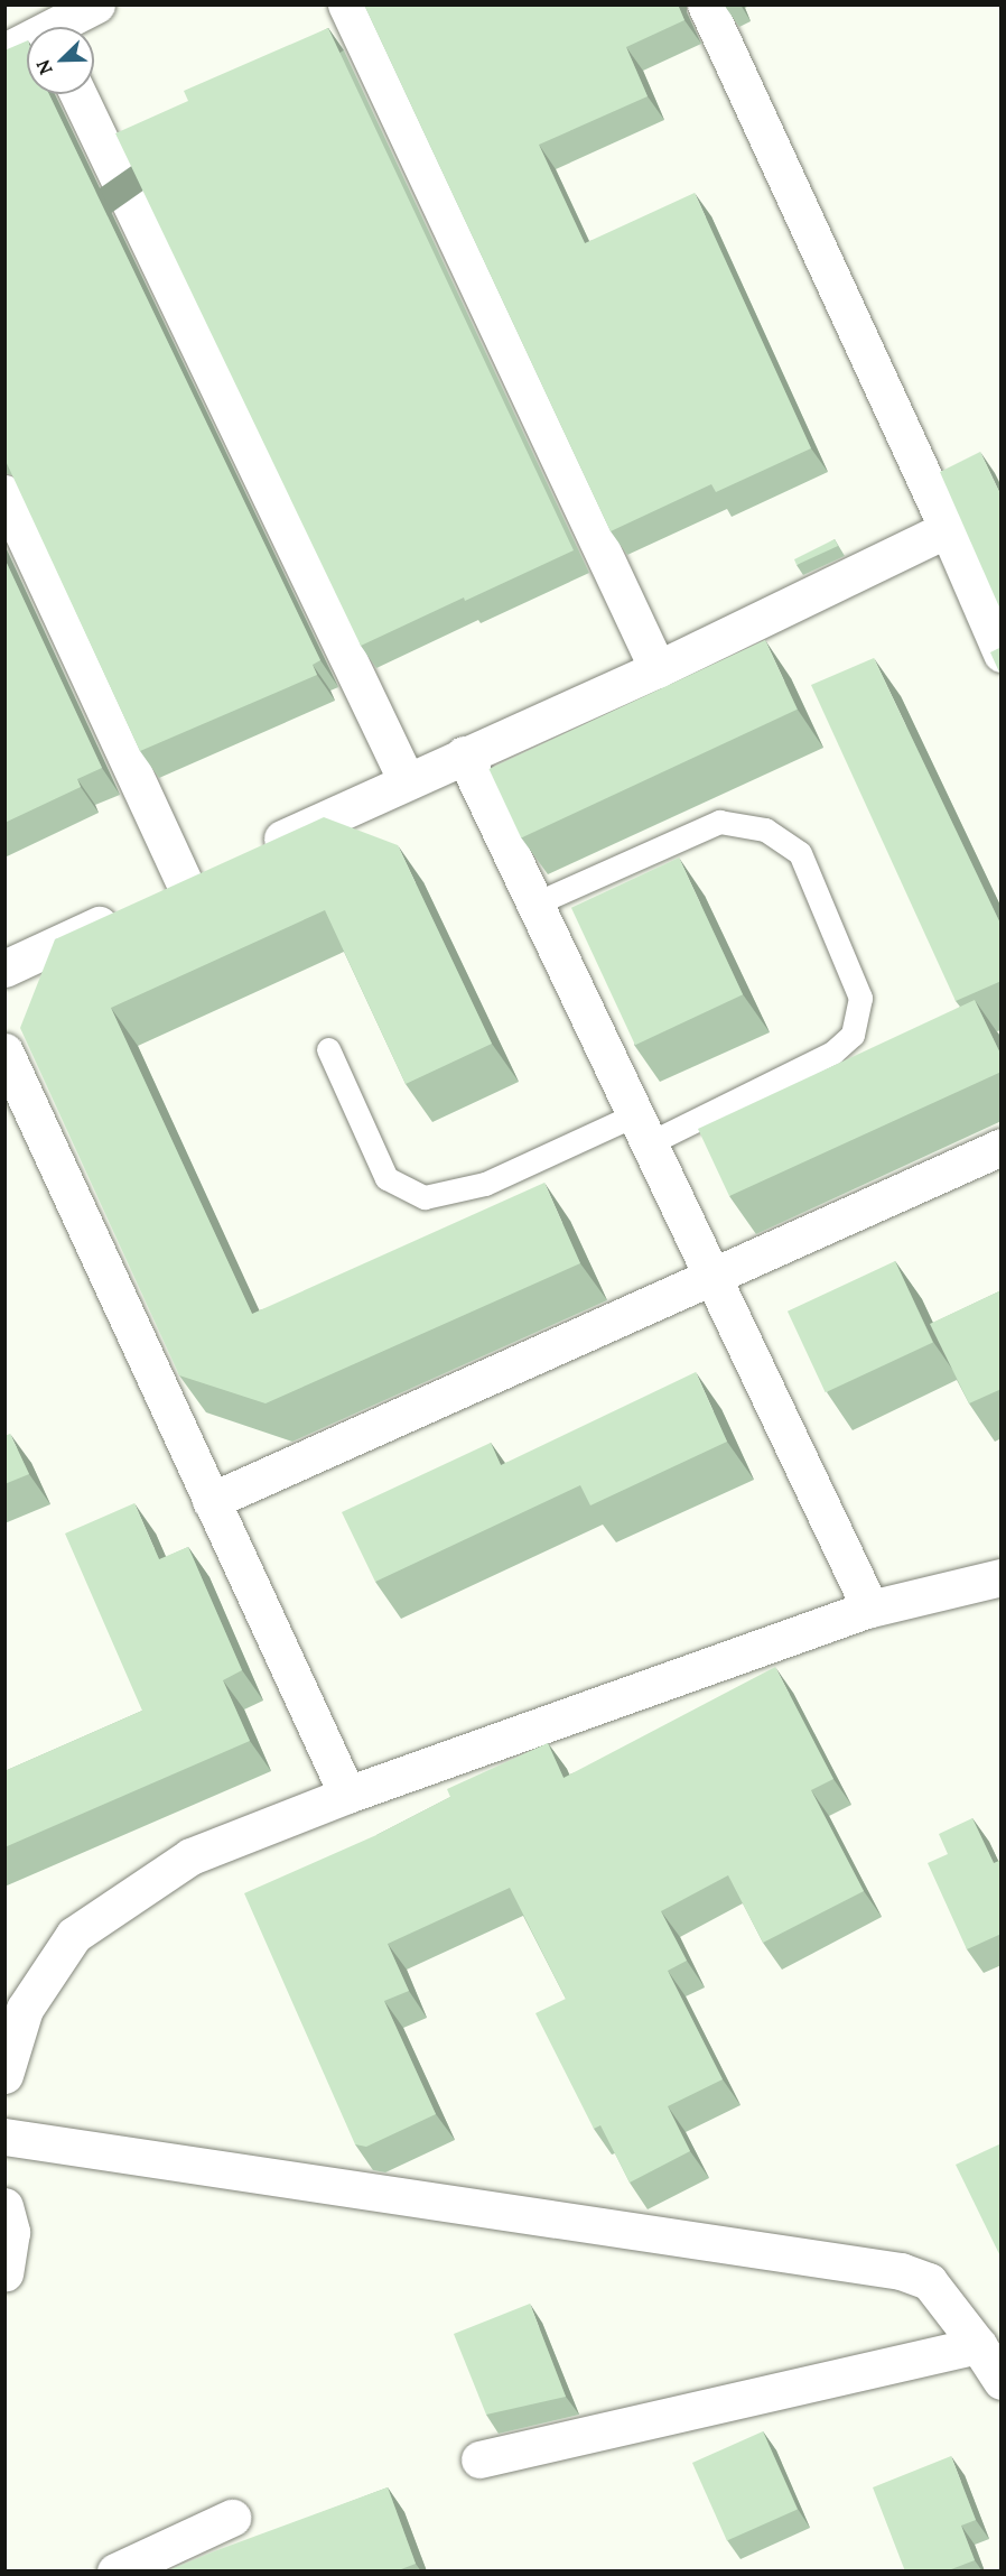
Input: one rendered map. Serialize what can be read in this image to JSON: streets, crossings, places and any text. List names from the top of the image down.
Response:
{
  "north": "bottom left"
}
